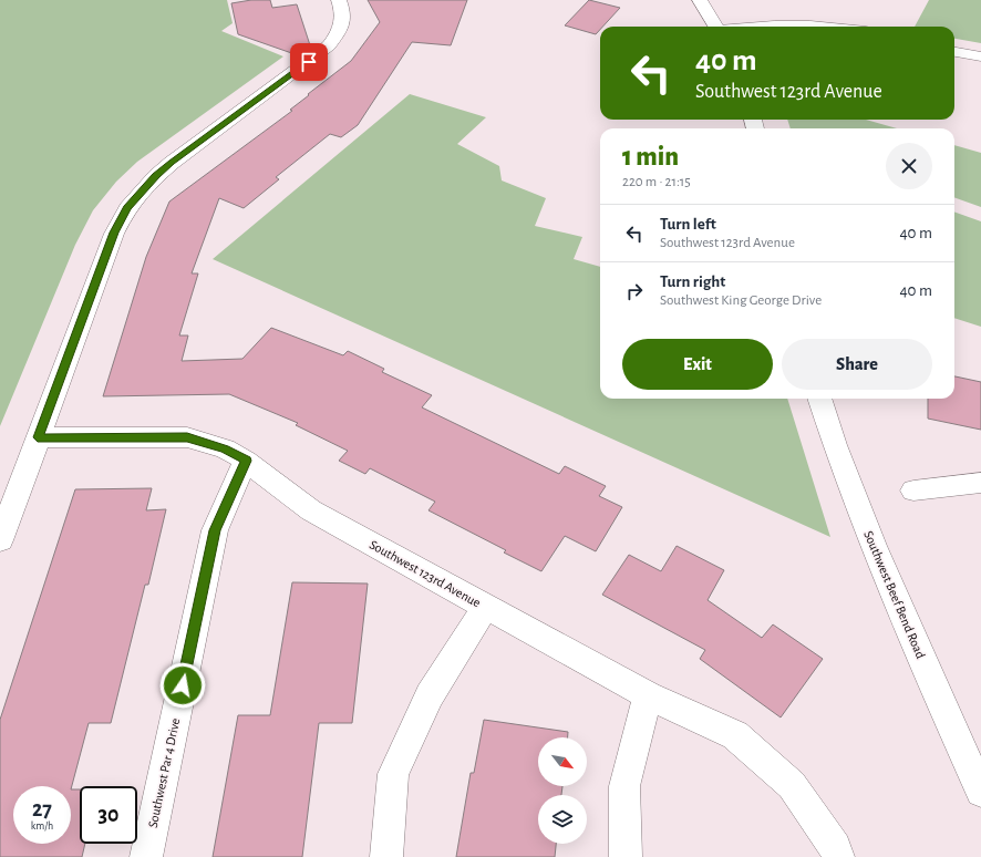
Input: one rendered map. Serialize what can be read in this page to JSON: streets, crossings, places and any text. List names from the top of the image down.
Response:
{
  "streets": {
    "street": ["Southwest 123rd Avenue", "Southwest Beef Bend Road", "Southwest Par 4 Drive"]
  },
  "crossings": [
    ["Southwest 123rd Avenue", "Southwest Par 4 Drive"]
  ],
  "north": "bottom right",
  "page": {
    "turn": ["40 m", "Southwest 123rd Avenue"],
    "heading": ["1 min", "220 m · 21:15"],
    "list": [
      {
        "name": "Turn left",
        "note": "Southwest 123rd Avenue",
        "value": "40 m"
      },
      {
        "name": "Turn right",
        "note": "Southwest King George Drive",
        "value": "40 m"
      }
    ],
    "buttons": ["Exit", "Share"],
    "speed": "27 km/h",
    "limit": "30"
  }
}
